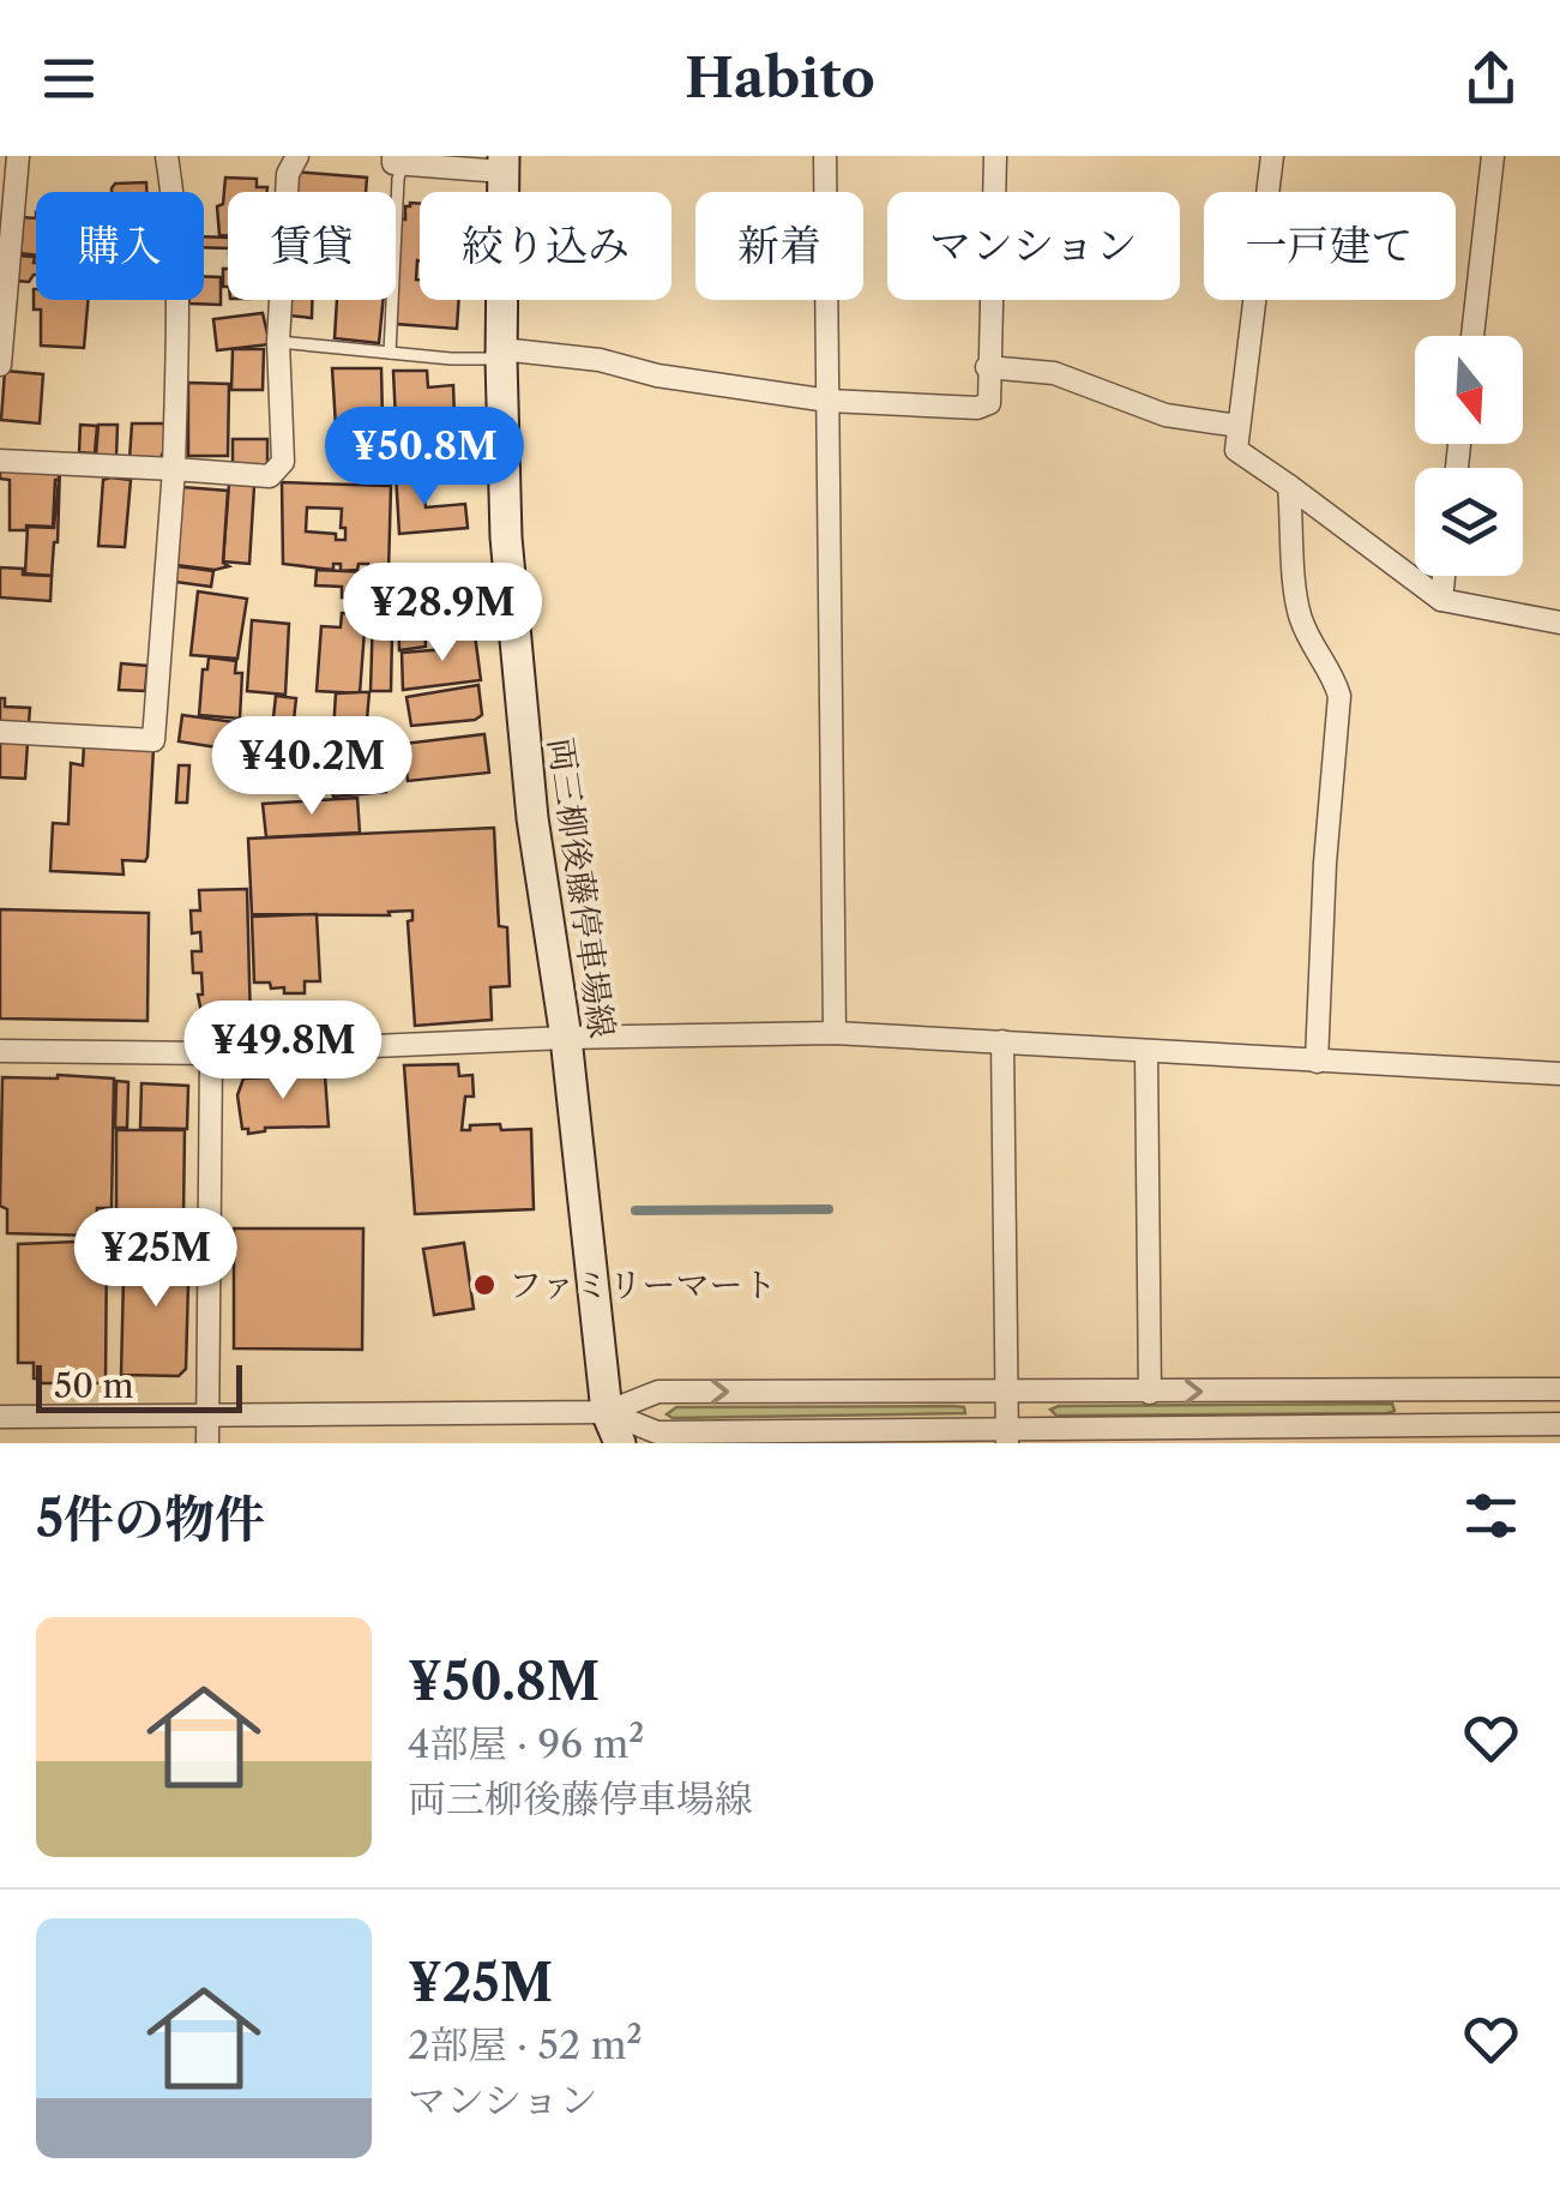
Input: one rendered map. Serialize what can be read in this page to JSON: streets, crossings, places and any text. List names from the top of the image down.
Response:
{
  "streets": {
    "main road": ["両三柳後藤停車場線"]
  },
  "places": ["ファミリーマート"],
  "scale_bar": "50 m",
  "north": "bottom",
  "page": {
    "header": "Habito",
    "chip": [
      "購入",
      "賃貸",
      "絞り込み",
      "新着",
      "マンション",
      "一戸建て"
    ],
    "price": [
      "¥50.8M",
      "¥28.9M",
      "¥40.2M",
      "¥49.8M",
      "¥25M"
    ],
    "scale": "50 m",
    "heading": "5件の物件",
    "list": [
      {
        "name": "¥50.8M",
        "note": "4部屋 · 96 m² · 両三柳後藤停車場線"
      },
      {
        "name": "¥25M",
        "note": "2部屋 · 52 m² · マンション"
      }
    ]
  }
}
